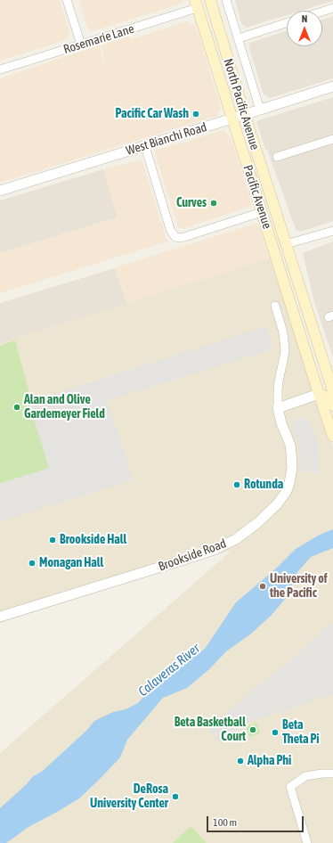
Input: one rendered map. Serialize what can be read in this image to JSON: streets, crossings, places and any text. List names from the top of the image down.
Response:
{
  "streets": {
    "main road": ["North Pacific Avenue", "Pacific Avenue"],
    "street": ["Rosemarie Lane", "West Bianchi Road", "Brookside Road"]
  },
  "crossings": [
    ["Rosemarie Lane", "Pacific Avenue"],
    ["North Pacific Avenue", "West Bianchi Road"],
    ["West Bianchi Road", "Pacific Avenue"]
  ],
  "water": ["Calaveras River"],
  "places": [
    "Pacific Car Wash",
    "Curves",
    "Alan and Olive Gardemeyer Field",
    "Rotunda",
    "Brookside Hall",
    "Monagan Hall",
    "University of the Pacific",
    "Beta Basketball Court",
    "Beta Theta Pi",
    "Alpha Phi",
    "DeRosa University Center"
  ],
  "scale_bar": "100 m",
  "north": "top"
}
